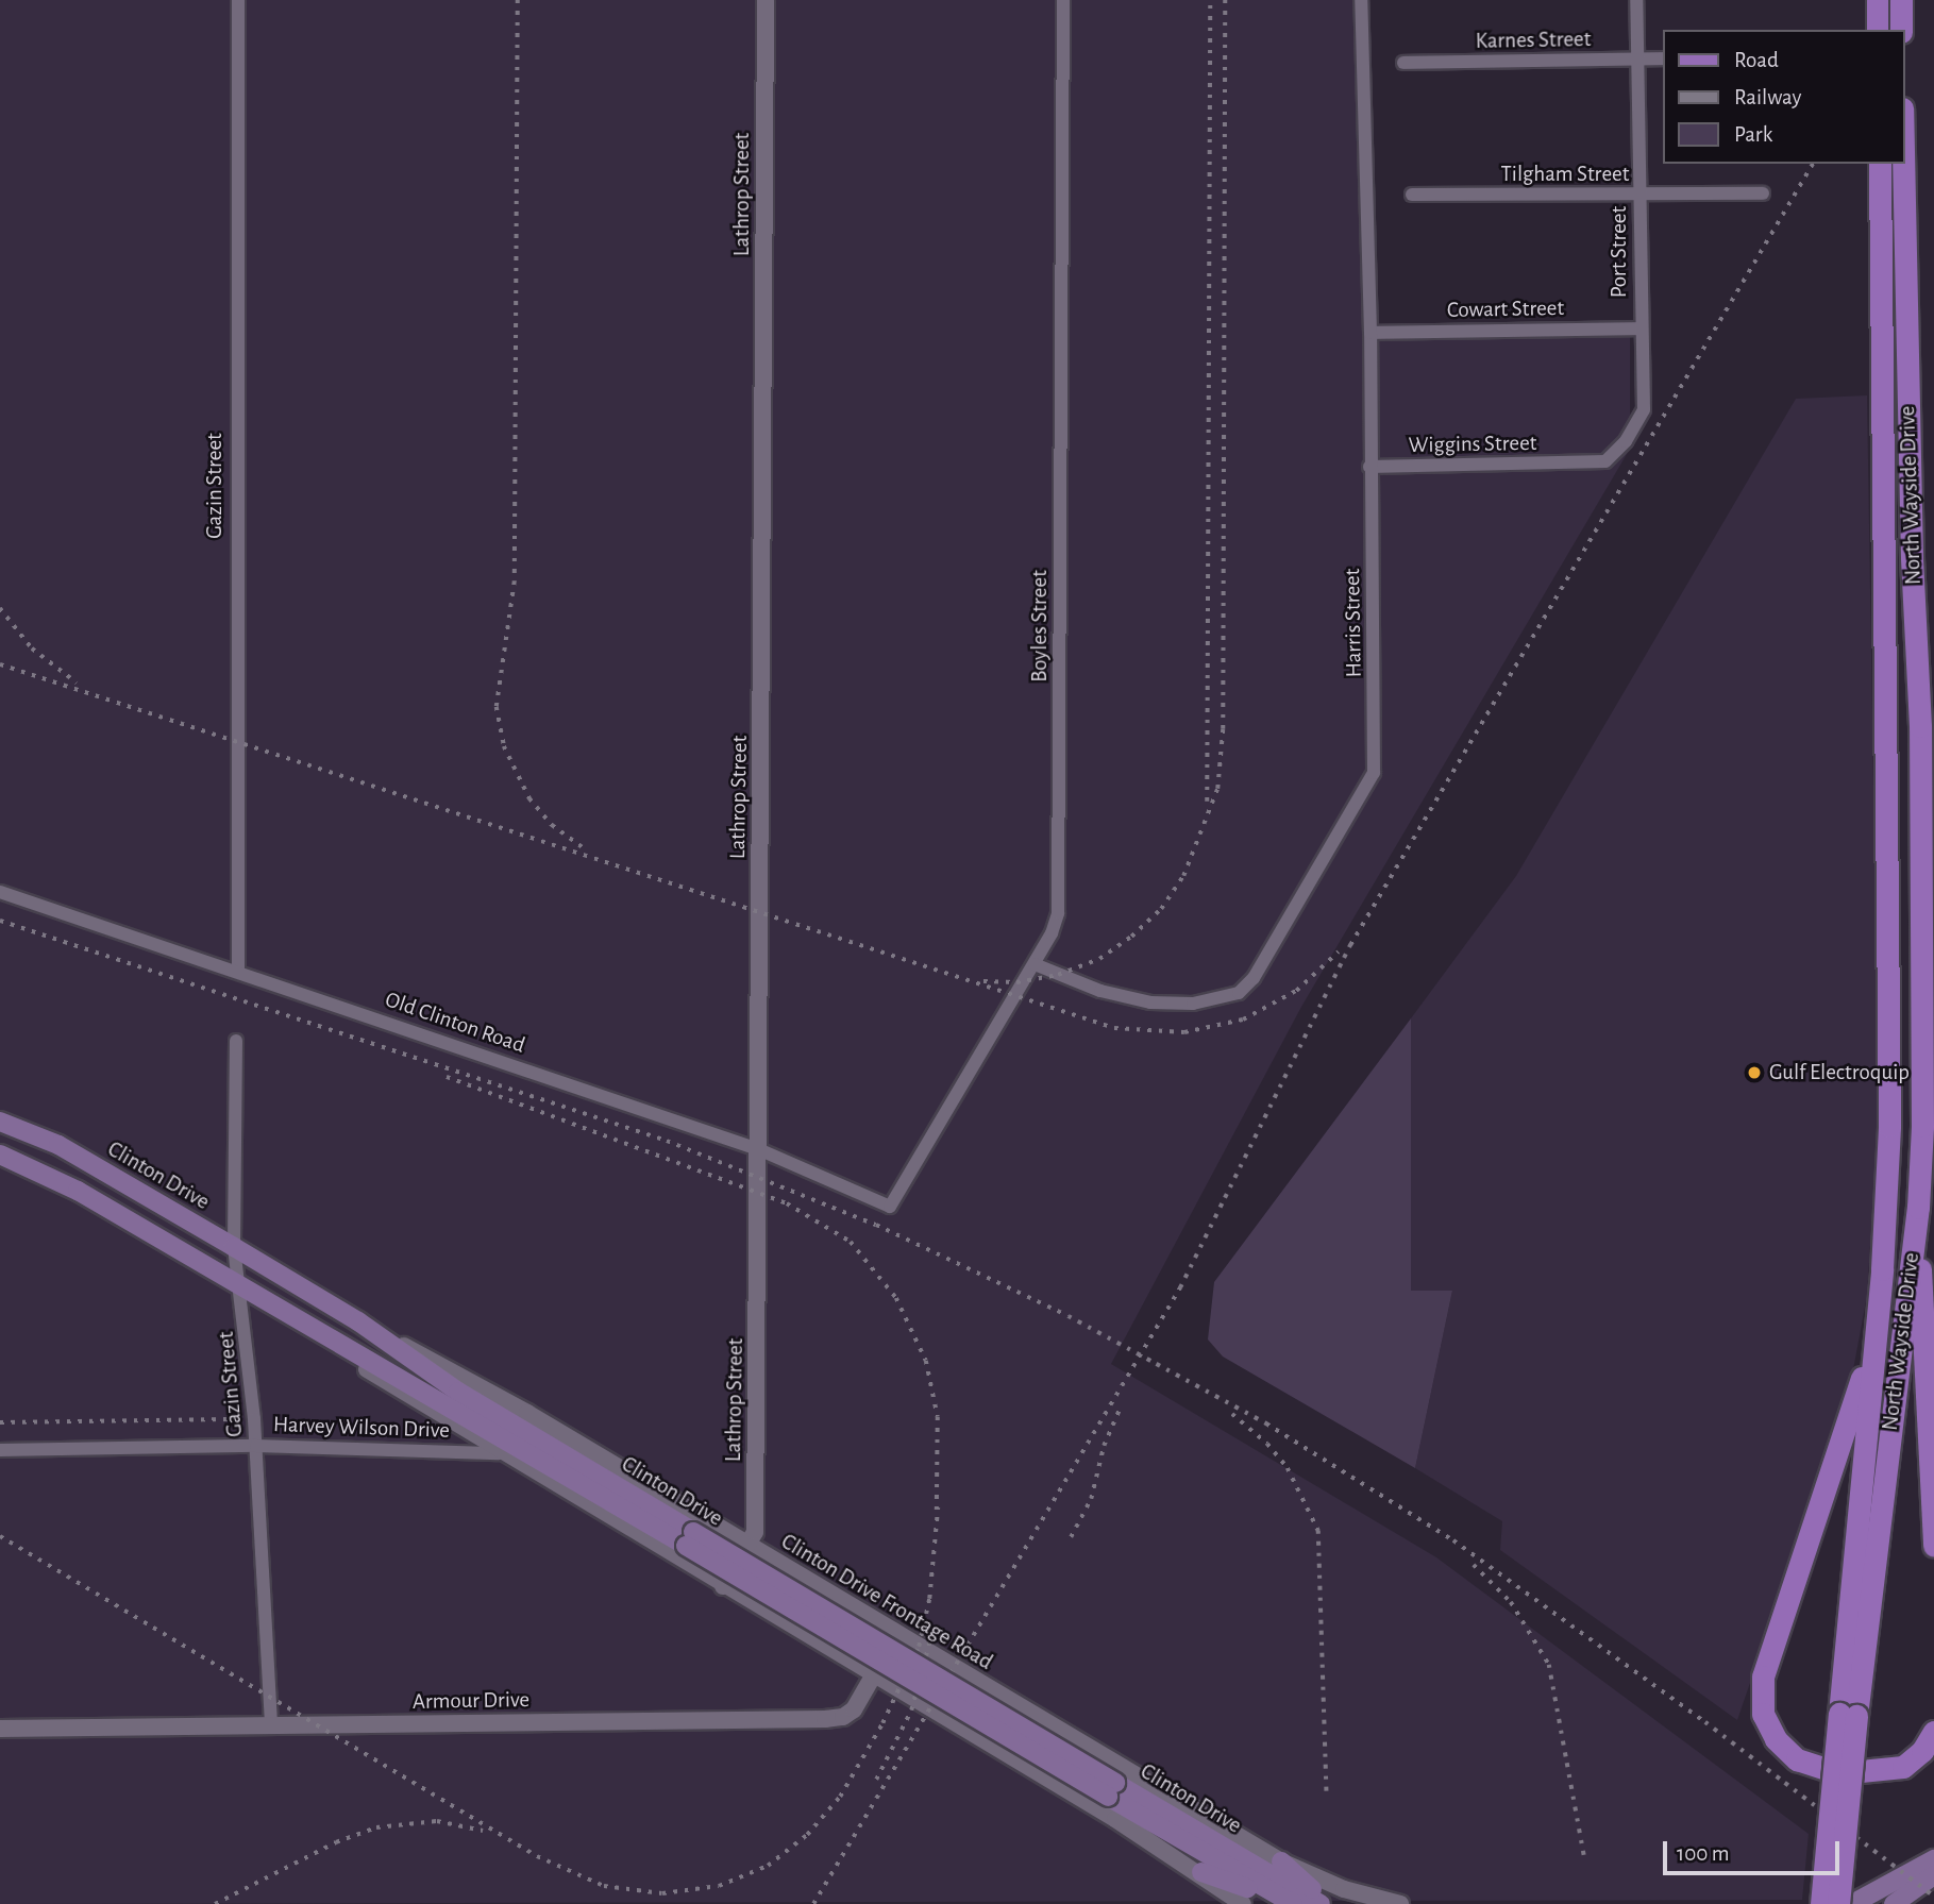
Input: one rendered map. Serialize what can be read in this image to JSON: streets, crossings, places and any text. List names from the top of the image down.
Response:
{
  "streets": {
    "main road": ["North Wayside Drive", "Clinton Drive"],
    "street": [
      "Karnes Street",
      "Tilgham Street",
      "Lathrop Street",
      "Port Street",
      "Cowart Street",
      "Wiggins Street",
      "Gazin Street",
      "Harris Street",
      "Boyles Street",
      "Old Clinton Road",
      "Harvey Wilson Drive",
      "Clinton Drive Frontage Road",
      "Armour Drive"
    ]
  },
  "crossings": [
    ["Karnes Street", "Port Street"],
    ["Tilgham Street", "Port Street"],
    ["Lathrop Street", "Old Clinton Road"],
    ["Lathrop Street", "Clinton Drive Frontage Road"],
    ["Port Street", "Cowart Street"],
    ["Port Street", "Wiggins Street"],
    ["Cowart Street", "Harris Street"],
    ["Wiggins Street", "Harris Street"],
    ["Gazin Street", "Old Clinton Road"],
    ["Gazin Street", "Clinton Drive"],
    ["Gazin Street", "Harvey Wilson Drive"],
    ["Gazin Street", "Armour Drive"],
    ["Harris Street", "Boyles Street"],
    ["Boyles Street", "Old Clinton Road"],
    ["Clinton Drive", "Clinton Drive Frontage Road"],
    ["Clinton Drive Frontage Road", "Armour Drive"]
  ],
  "places": ["Gulf Electroquip"],
  "legend": ["Road", "Railway", "Park"],
  "scale_bar": "100 m"
}
